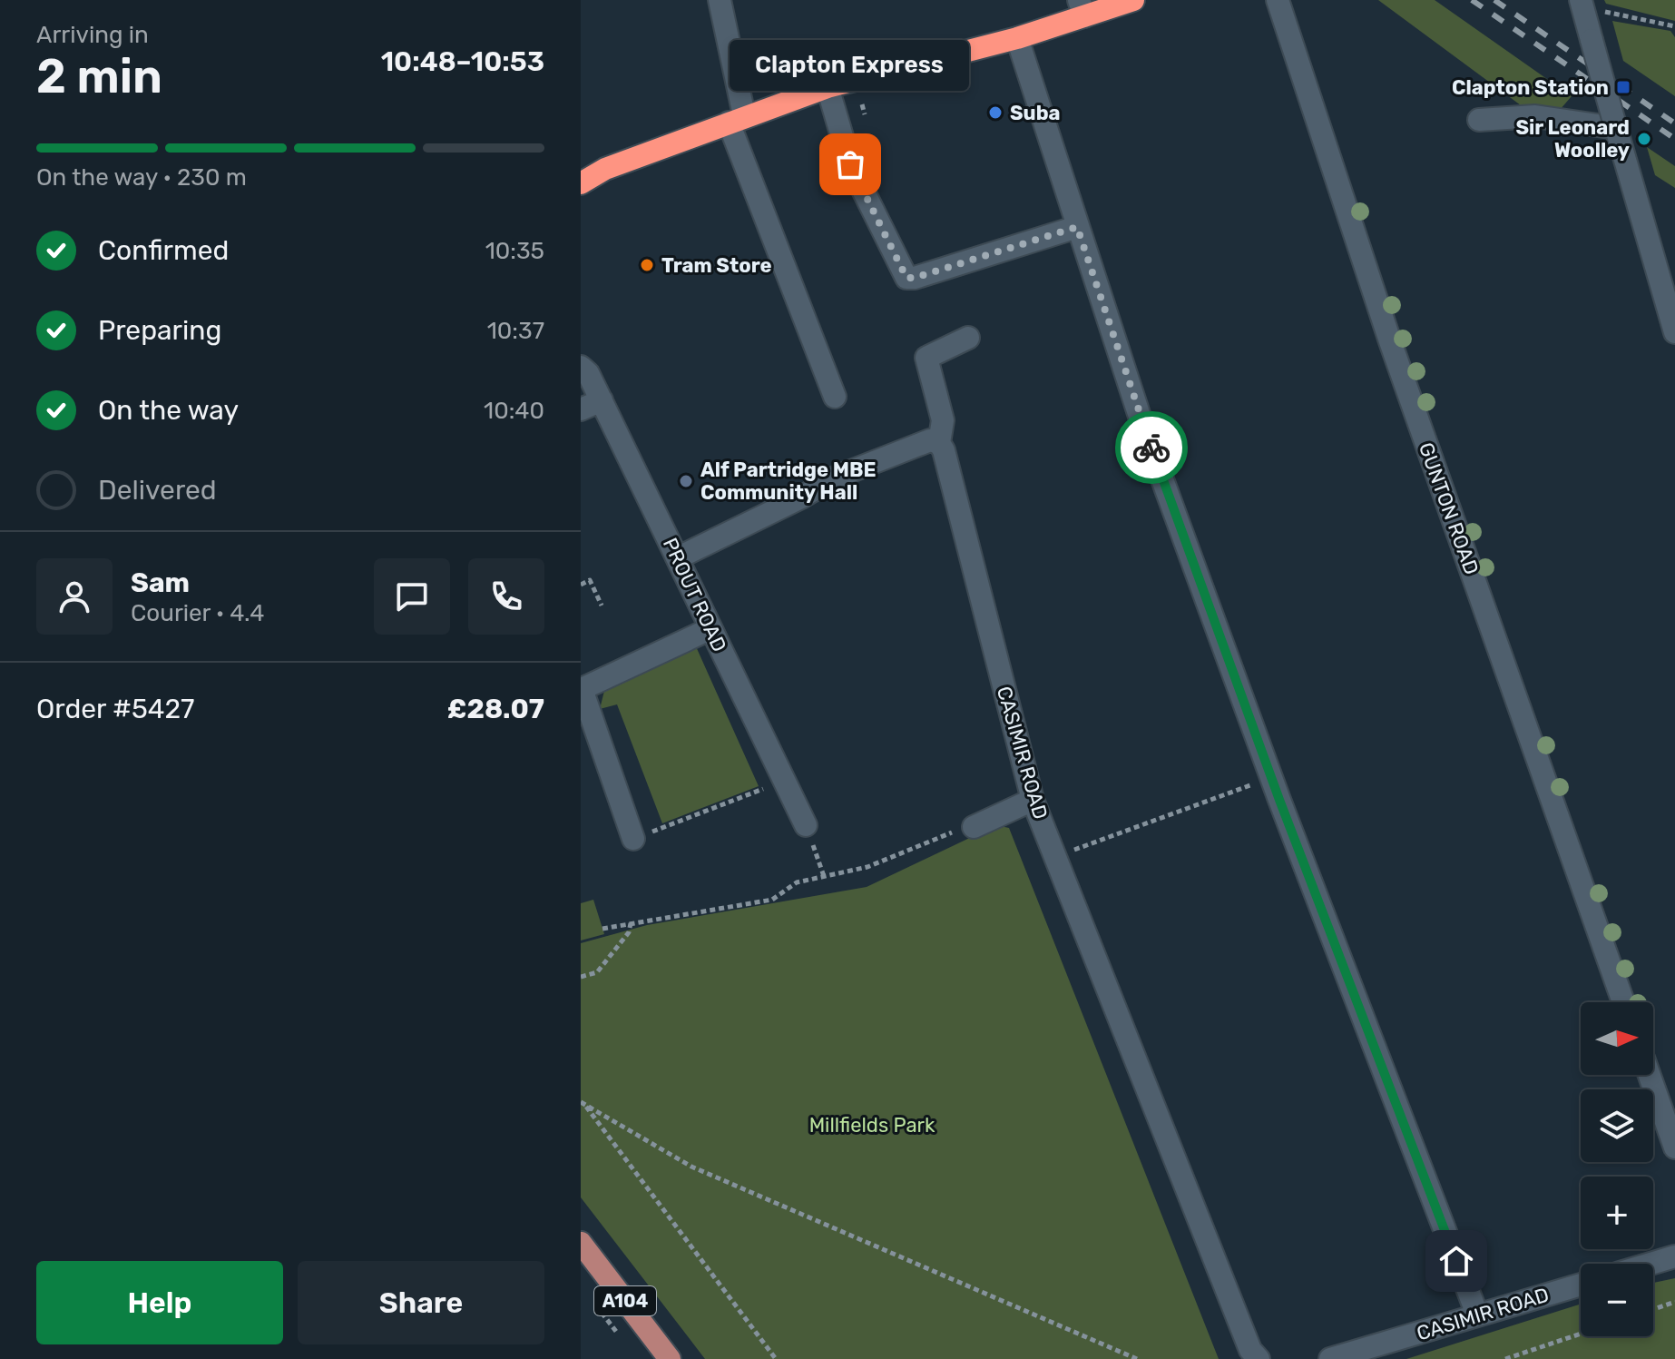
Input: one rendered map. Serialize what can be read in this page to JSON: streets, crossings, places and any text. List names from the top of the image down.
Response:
{
  "streets": {
    "main road": ["A104"],
    "street": ["GUNTON ROAD", "PROUT ROAD", "CASIMIR ROAD"]
  },
  "parks": ["Millfields Park"],
  "places": {
    "transit": ["Clapton Station"],
    "other": [
      "Suba",
      "Sir Leonard Woolley",
      "Clapton Express",
      "Tram Store",
      "Alf Partridge MBE Community Hall"
    ]
  },
  "north": "right",
  "page": {
    "heading": ["2 min", "Arriving in", "10:48–10:53"],
    "panel": [
      "Sam",
      "Courier · 4.4",
      "Order #5427",
      "£28.07"
    ],
    "bubble": "Clapton Express",
    "bar": "On the way · 230 m",
    "list": [
      ["Confirmed", "10:35"],
      ["Preparing", "10:37"],
      ["On the way", "10:40"],
      "Delivered"
    ],
    "map_buttons": ["+", "−"],
    "buttons": ["Help", "Share"]
  }
}
